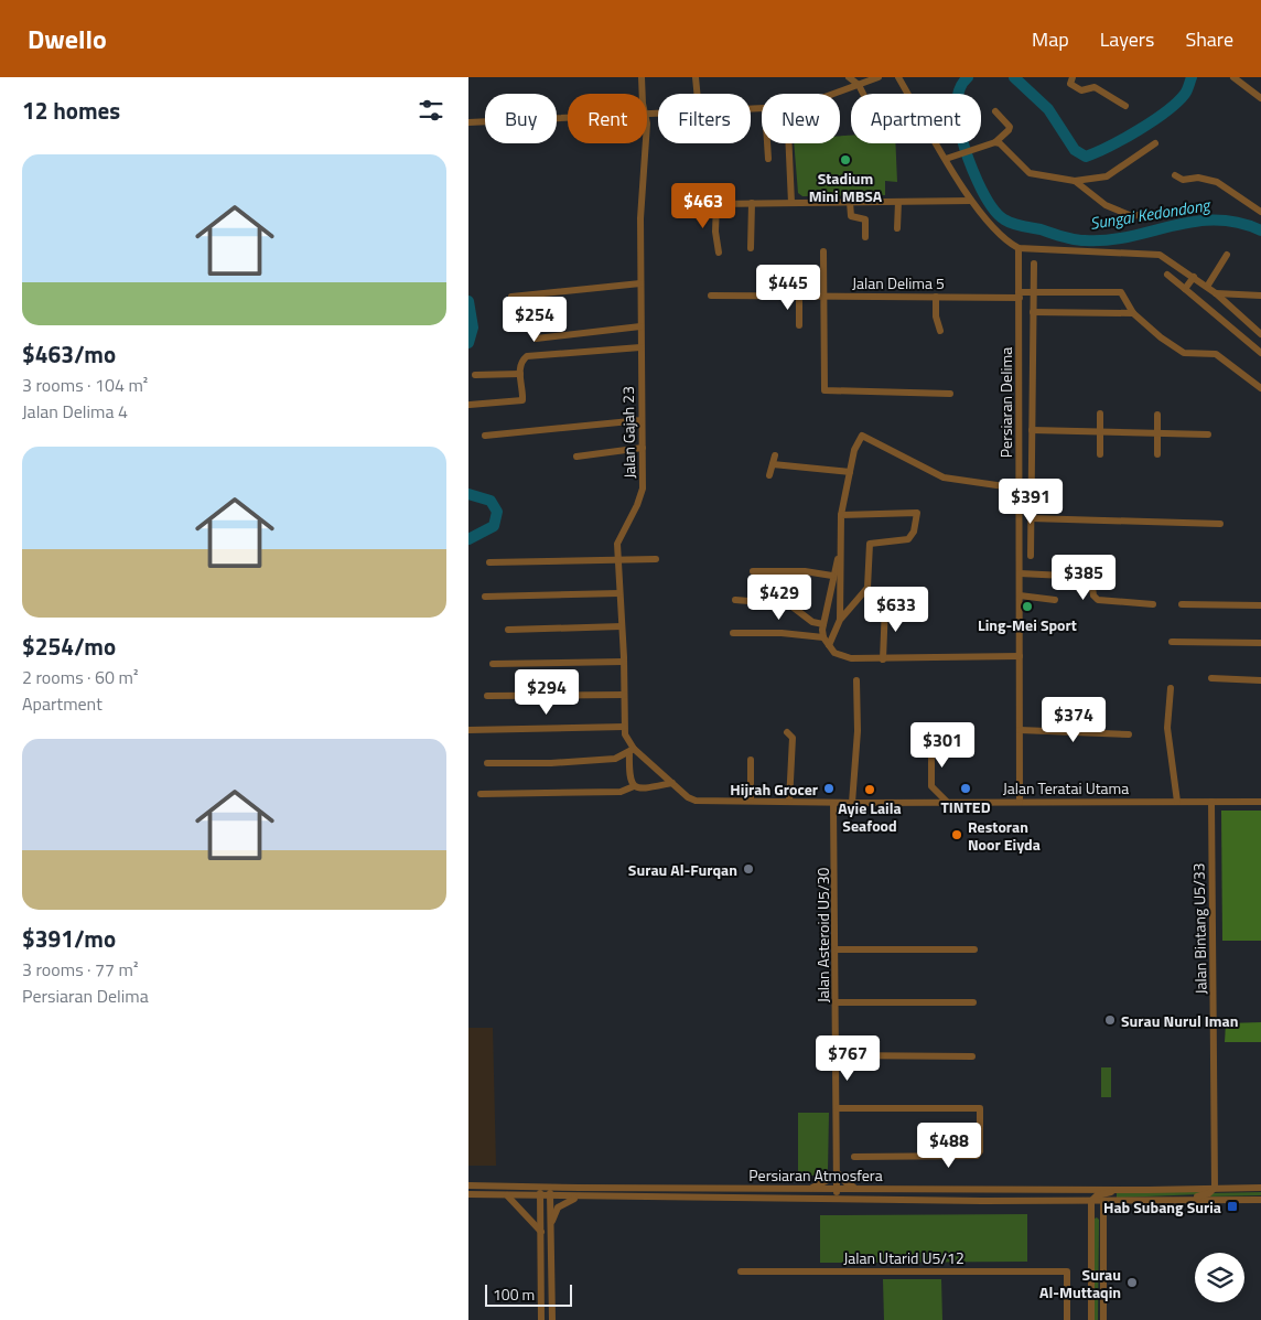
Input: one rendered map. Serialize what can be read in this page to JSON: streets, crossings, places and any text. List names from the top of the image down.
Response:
{
  "streets": {
    "street": [
      "Jalan Delima 5",
      "Persiaran Delima",
      "Jalan Gajah 23",
      "Jalan Teratai Utama",
      "Jalan Bintang U5/33",
      "Jalan Asteroid U5/30",
      "Persiaran Atmosfera",
      "Jalan Utarid U5/12"
    ]
  },
  "crossings": [
    ["Jalan Delima 5", "Persiaran Delima"],
    ["Persiaran Delima", "Jalan Teratai Utama"],
    ["Jalan Gajah 23", "Jalan Teratai Utama"],
    ["Jalan Teratai Utama", "Jalan Bintang U5/33"],
    ["Jalan Teratai Utama", "Jalan Asteroid U5/30"],
    ["Jalan Bintang U5/33", "Persiaran Atmosfera"],
    ["Jalan Asteroid U5/30", "Persiaran Atmosfera"]
  ],
  "water": ["Sungai Kedondong"],
  "places": {
    "other": [
      "Stadium Mini MBSA",
      "Ling-Mei Sport",
      "Hijrah Grocer",
      "TINTED",
      "Ayie Laila Seafood",
      "Restoran Noor Eiyda",
      "Surau Al-Furqan",
      "Surau Nurul Iman",
      "Surau Al-Muttaqin"
    ],
    "transit": ["Hab Subang Suria"]
  },
  "scale_bar": "100 m",
  "page": {
    "header": "Dwello",
    "nav": ["Map", "Layers", "Share"],
    "heading": "12 homes",
    "chip": [
      "Buy",
      "Rent",
      "Filters",
      "New",
      "Apartment"
    ],
    "list": [
      {
        "name": "$463/mo",
        "note": "3 rooms · 104 m² · Jalan Delima 4"
      },
      {
        "name": "$254/mo",
        "note": "2 rooms · 60 m² · Apartment"
      },
      {
        "name": "$391/mo",
        "note": "3 rooms · 77 m² · Persiaran Delima"
      }
    ],
    "price": [
      "$463",
      "$445",
      "$254",
      "$391",
      "$385",
      "$429",
      "$633",
      "$294",
      "$374",
      "$301",
      "$767",
      "$488"
    ],
    "scale": "100 m"
  }
}
